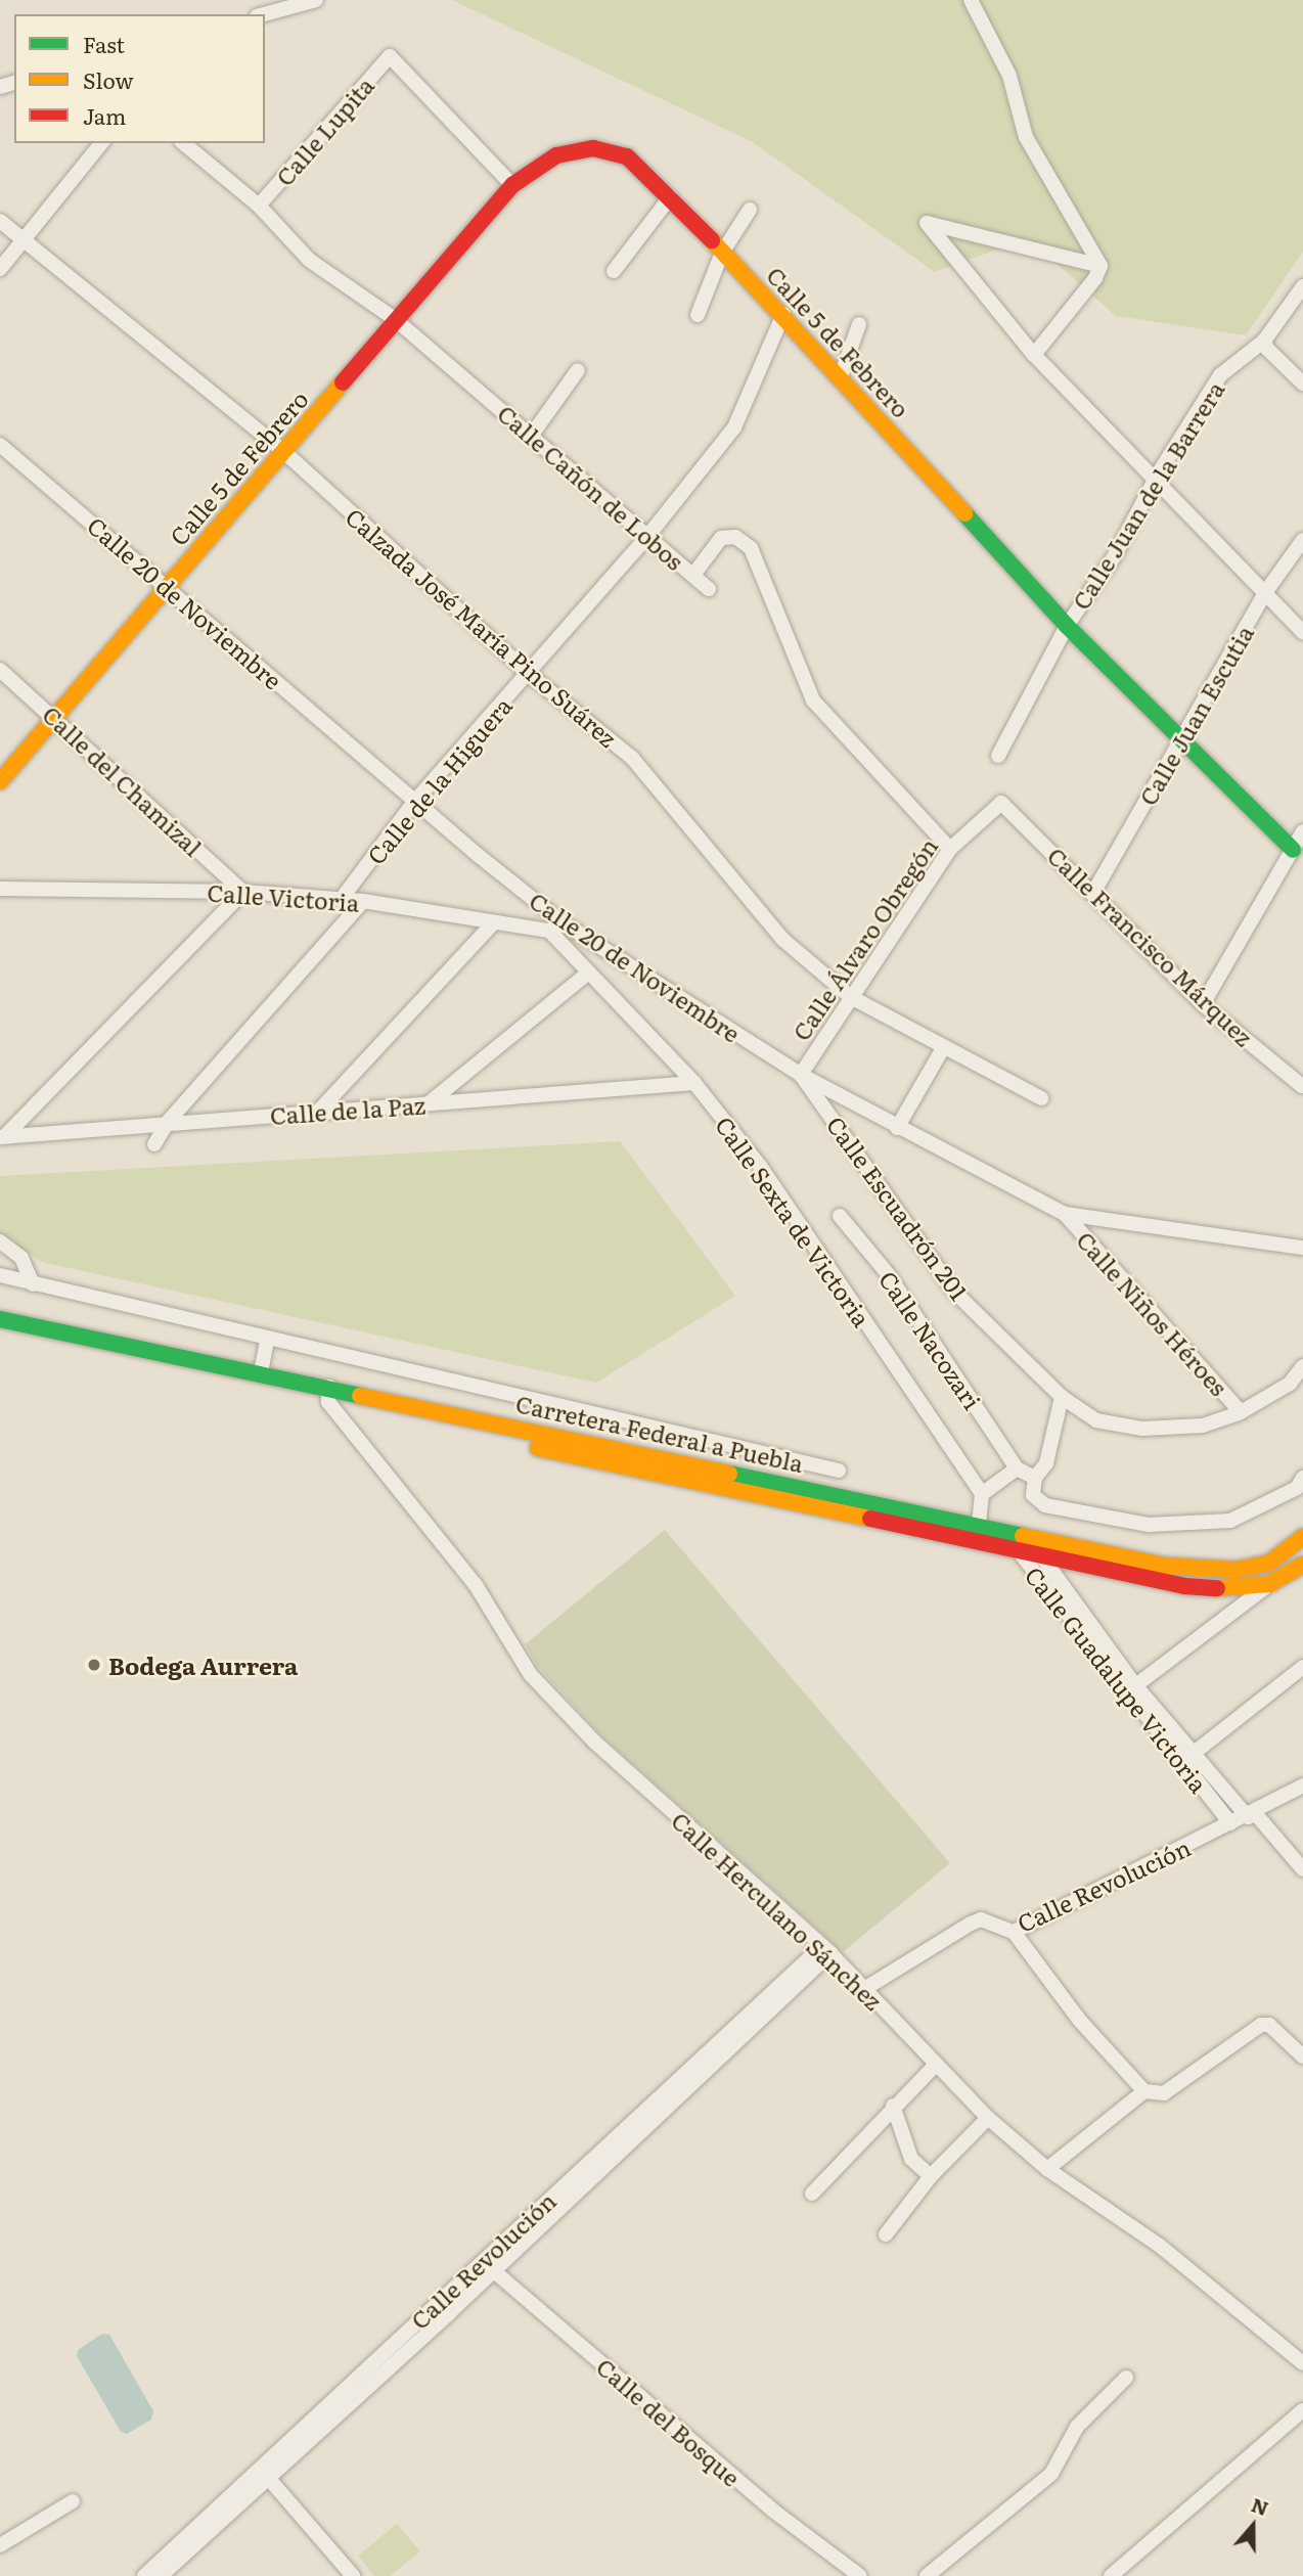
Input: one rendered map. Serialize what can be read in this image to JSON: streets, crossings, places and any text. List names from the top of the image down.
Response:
{
  "streets": {
    "main road": ["Calle 5 de Febrero", "Carretera Federal a Puebla"],
    "street": [
      "Calle Lupita",
      "Calle Cañón de Lobos",
      "Calle Juan de la Barrera",
      "Calle 20 de Noviembre",
      "Calzada José María Pino Suárez",
      "Calle Juan Escutia",
      "Calle del Chamizal",
      "Calle de la Higuera",
      "Calle Victoria",
      "Calle Álvaro Obregón",
      "Calle Francisco Márquez",
      "Calle de la Paz",
      "Calle Escuadrón 201",
      "Calle Sexta de Victoria",
      "Calle Niños Héroes",
      "Calle Nacozari",
      "Calle Guadalupe Victoria",
      "Calle Revolución",
      "Calle Herculano Sánchez",
      "Calle del Bosque"
    ]
  },
  "crossings": [
    ["Calle Lupita", "Calle 5 de Febrero"],
    ["Calle Lupita", "Calle Cañón de Lobos"],
    ["Calle 5 de Febrero", "Calle Cañón de Lobos"],
    ["Calle 5 de Febrero", "Calle Juan de la Barrera"],
    ["Calle 5 de Febrero", "Calle 20 de Noviembre"],
    ["Calle 5 de Febrero", "Calzada José María Pino Suárez"],
    ["Calle 5 de Febrero", "Calle del Chamizal"],
    ["Calle 5 de Febrero", "Calle de la Higuera"],
    ["Calle Cañón de Lobos", "Calle de la Higuera"],
    ["Calle Cañón de Lobos", "Calle Álvaro Obregón"],
    ["Calle 20 de Noviembre", "Calle de la Higuera"],
    ["Calle 20 de Noviembre", "Calle Álvaro Obregón"],
    ["Calle 20 de Noviembre", "Calle Escuadrón 201"],
    ["Calle 20 de Noviembre", "Calle Niños Héroes"],
    ["Calzada José María Pino Suárez", "Calle de la Higuera"],
    ["Calzada José María Pino Suárez", "Calle Álvaro Obregón"],
    ["Calle Juan Escutia", "Calle Francisco Márquez"],
    ["Calle del Chamizal", "Calle Victoria"],
    ["Calle de la Higuera", "Calle Victoria"],
    ["Calle Victoria", "Calle Sexta de Victoria"],
    ["Calle Álvaro Obregón", "Calle Francisco Márquez"],
    ["Calle Álvaro Obregón", "Calle Escuadrón 201"],
    ["Calle de la Paz", "Calle Sexta de Victoria"],
    ["Calle Escuadrón 201", "Calle Niños Héroes"],
    ["Carretera Federal a Puebla", "Calle Guadalupe Victoria"],
    ["Carretera Federal a Puebla", "Calle Herculano Sánchez"],
    ["Calle Guadalupe Victoria", "Calle Revolución"],
    ["Calle Revolución", "Calle Herculano Sánchez"],
    ["Calle Revolución", "Calle del Bosque"]
  ],
  "places": ["Bodega Aurrera"],
  "legend": ["Fast", "Slow", "Jam"],
  "north": "top"
}
